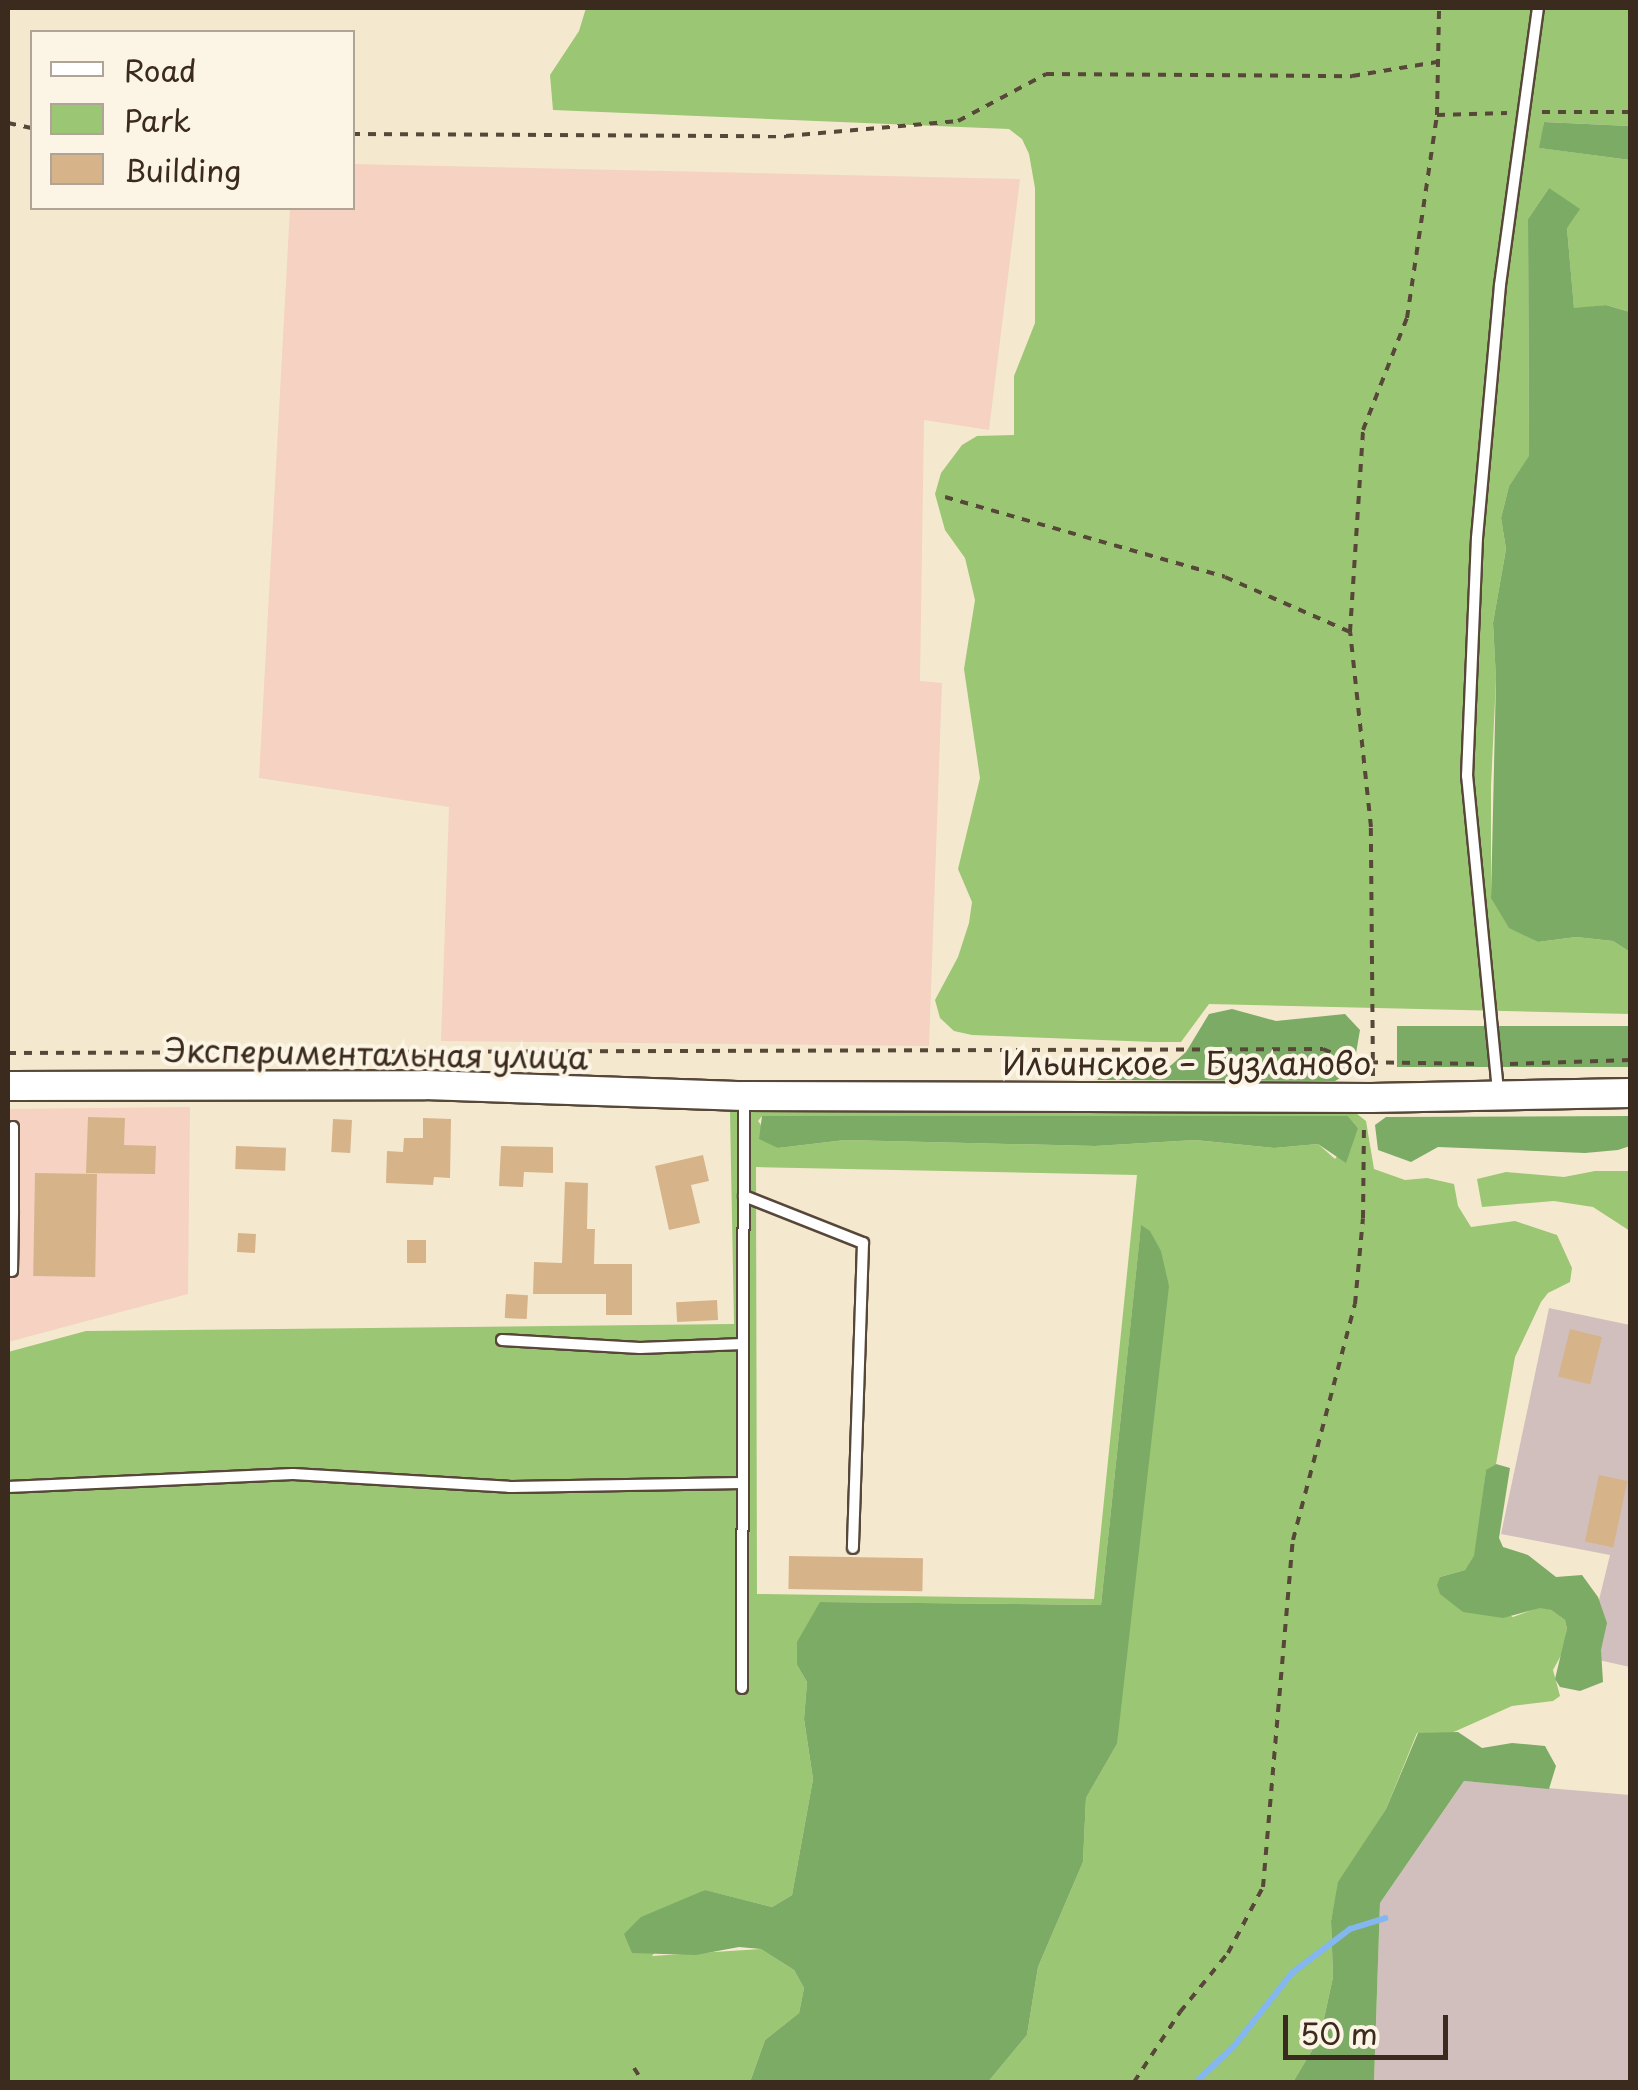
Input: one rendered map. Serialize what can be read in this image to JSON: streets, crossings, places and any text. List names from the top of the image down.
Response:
{
  "streets": {
    "street": ["Экспериментальная улица", "Ильинское – Бузланово"]
  },
  "crossings": [
    ["Экспериментальная улица", "Ильинское – Бузланово"]
  ],
  "legend": ["Road", "Park", "Building"],
  "scale_bar": "50 m"
}
